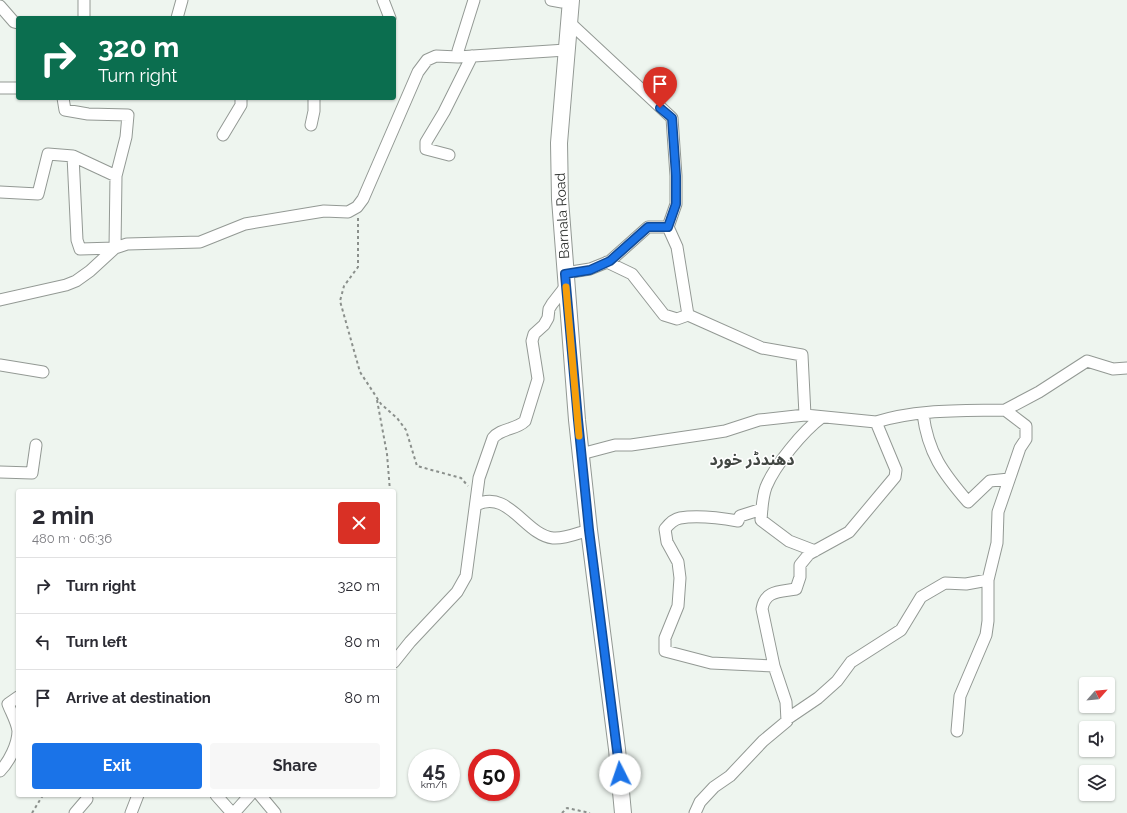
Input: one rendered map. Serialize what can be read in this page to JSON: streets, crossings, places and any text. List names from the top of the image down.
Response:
{
  "streets": {
    "main road": ["Barnala Road"]
  },
  "districts": ["دھندڈر خورد"],
  "north": "top right",
  "page": {
    "turn": ["320 m", "Turn right"],
    "heading": ["2 min", "480 m · 06:36"],
    "list": [
      {
        "name": "Turn right",
        "value": "320 m"
      },
      {
        "name": "Turn left",
        "value": "80 m"
      },
      {
        "name": "Arrive at destination",
        "value": "80 m"
      }
    ],
    "buttons": ["Exit", "Share"],
    "speed": "45 km/h",
    "limit": "50"
  }
}
